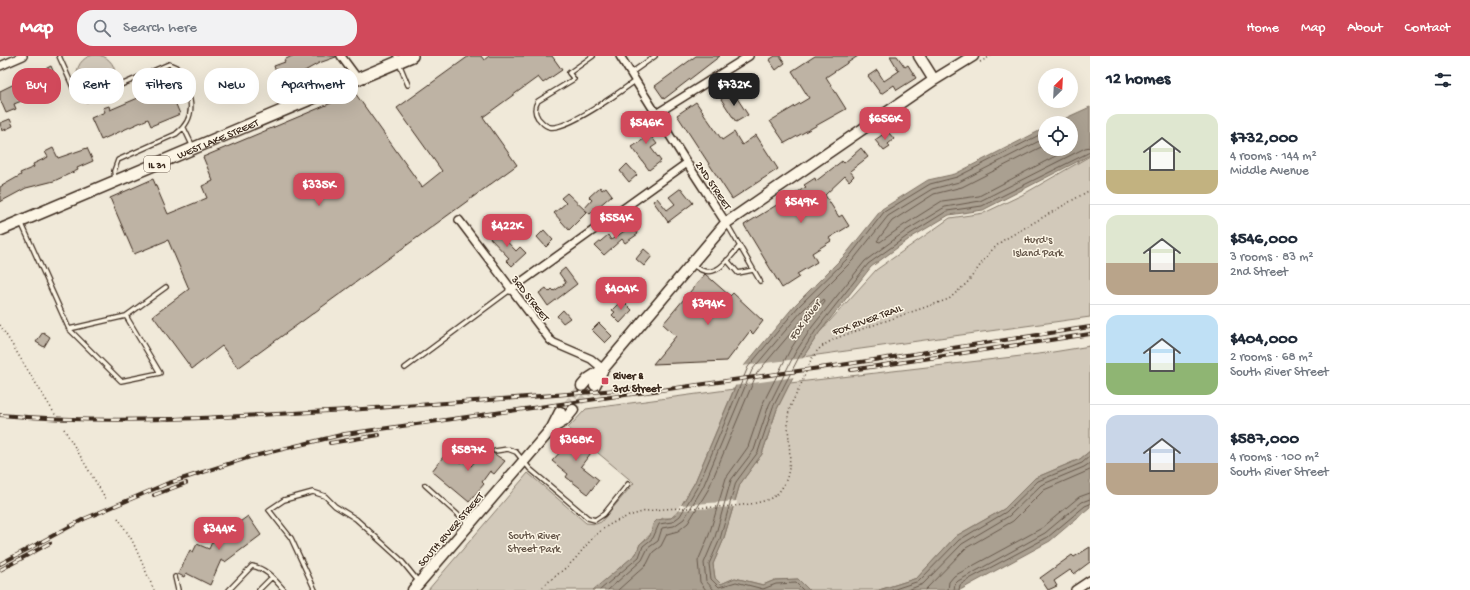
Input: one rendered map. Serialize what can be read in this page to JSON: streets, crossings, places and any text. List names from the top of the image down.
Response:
{
  "streets": {
    "main road": ["WEST LAKE STREET", "IL 31"],
    "street": ["2ND STREET", "3RD STREET", "SOUTH RIVER STREET"],
    "path": ["FOX RIVER TRAIL"]
  },
  "water": ["Fox River"],
  "parks": ["Hurd's Island Park", "South River Street Park"],
  "places": {
    "transit": ["River & 3rd Street"]
  },
  "north": "top right",
  "page": {
    "header": "Map",
    "search": "Search here",
    "nav": [
      "Home",
      "Map",
      "About",
      "Contact"
    ],
    "heading": "12 homes",
    "chip": [
      "Buy",
      "Rent",
      "Filters",
      "New",
      "Apartment"
    ],
    "price": [
      "$732K",
      "$656K",
      "$546K",
      "$335K",
      "$549K",
      "$554K",
      "$422K",
      "$404K",
      "$394K",
      "$368K",
      "$587K",
      "$344K"
    ],
    "list": [
      {
        "name": "$732,000",
        "note": "4 rooms · 144 m² · Middle Avenue"
      },
      {
        "name": "$546,000",
        "note": "3 rooms · 83 m² · 2nd Street"
      },
      {
        "name": "$404,000",
        "note": "2 rooms · 68 m² · South River Street"
      },
      {
        "name": "$587,000",
        "note": "4 rooms · 100 m² · South River Street"
      }
    ]
  }
}
